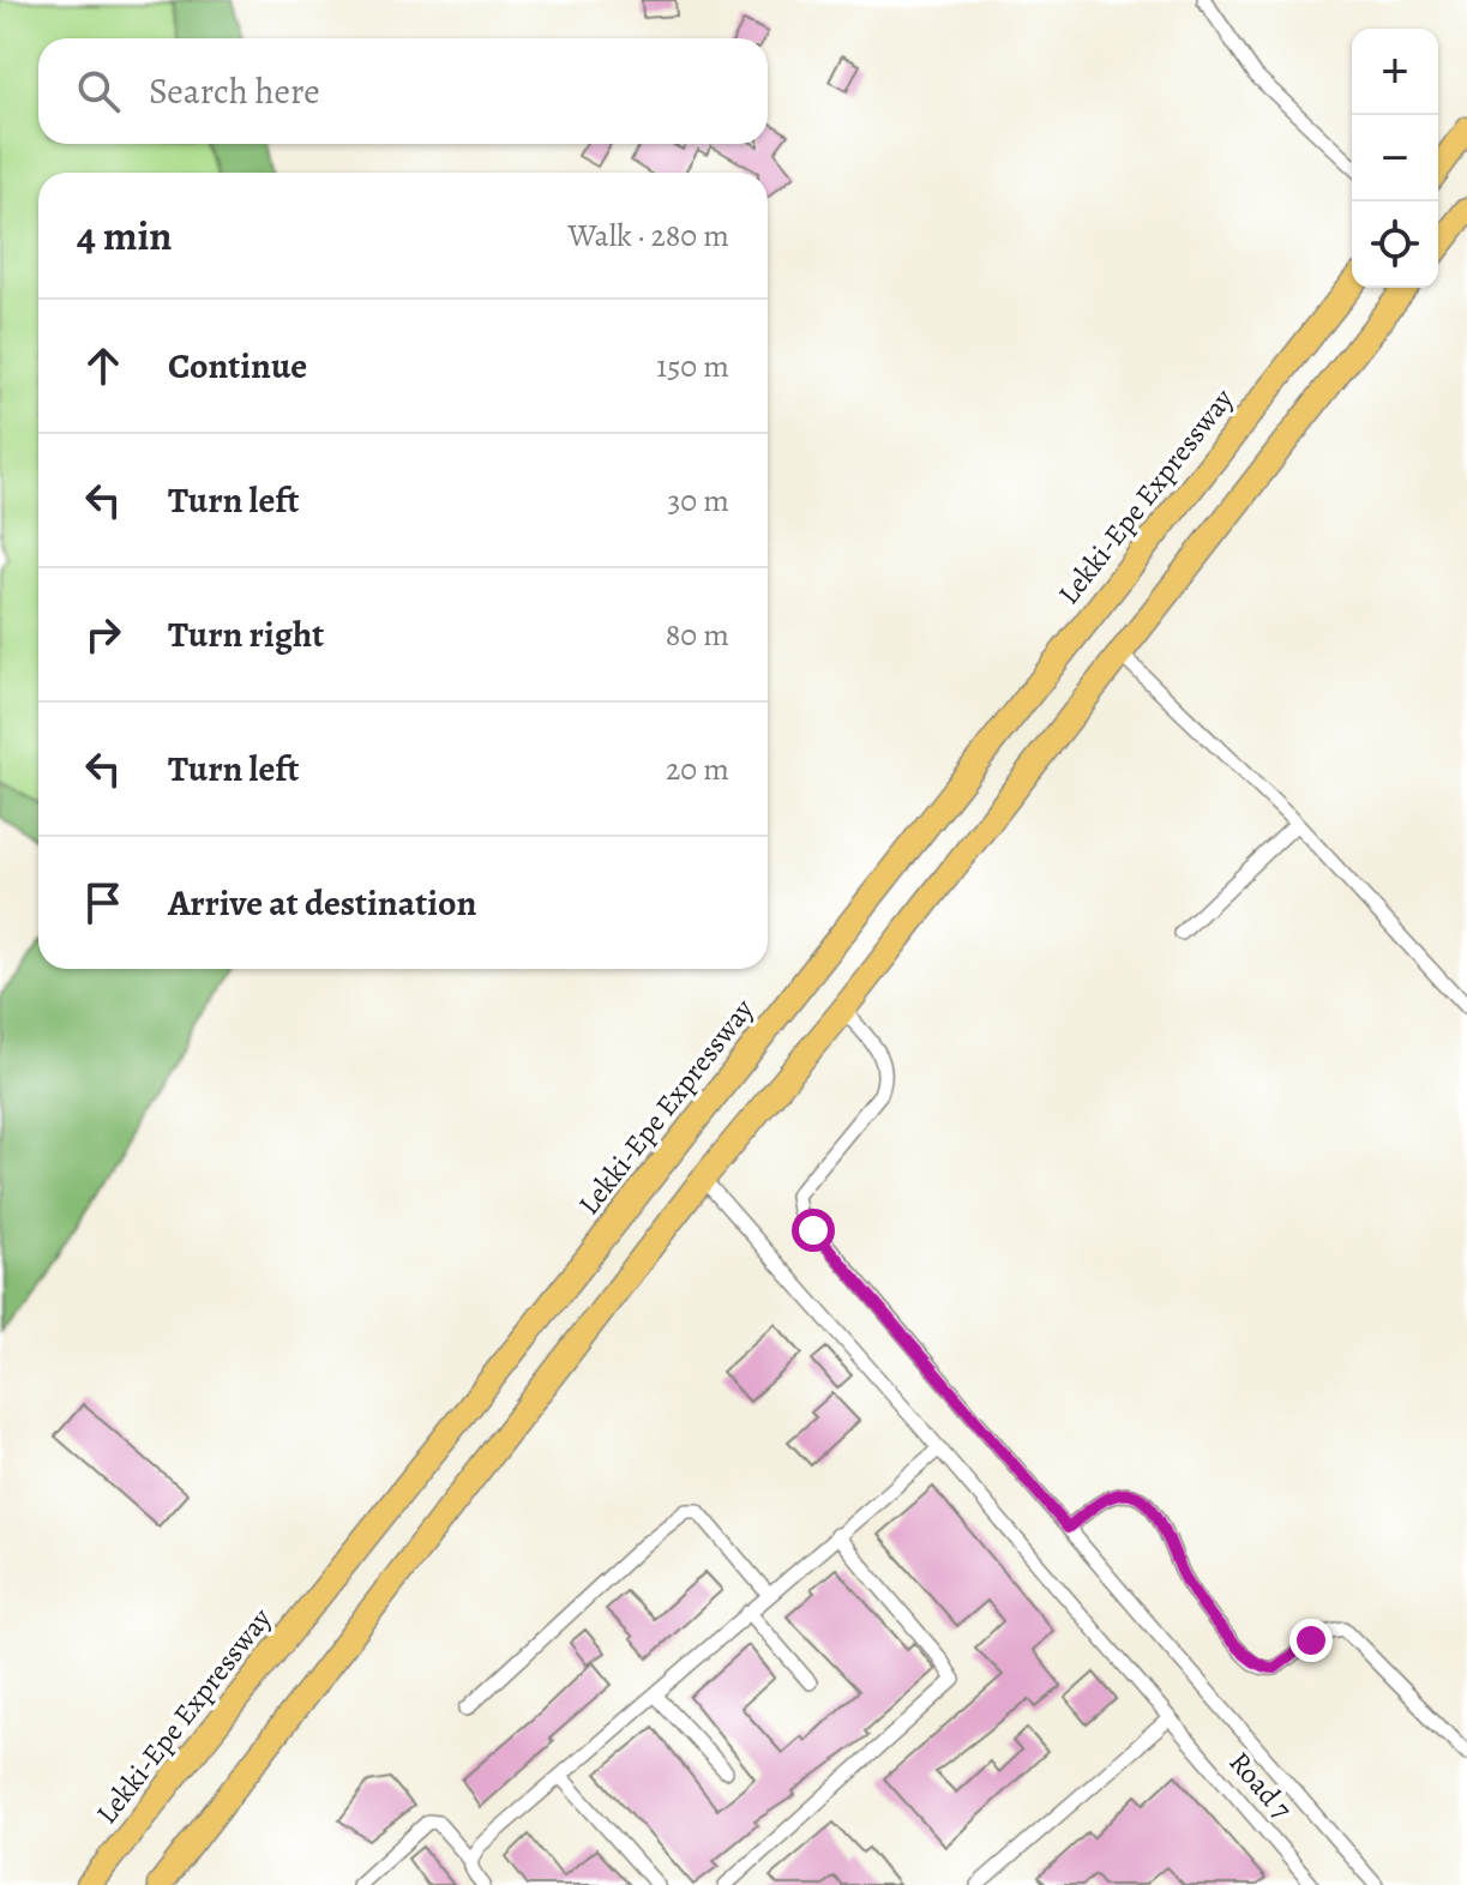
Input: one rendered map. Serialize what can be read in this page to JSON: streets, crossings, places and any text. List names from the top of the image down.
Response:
{
  "streets": {
    "highway": ["Lekki-Epe Expressway"],
    "street": ["Road 7"]
  },
  "page": {
    "map_buttons": ["+", "−"],
    "search": "Search here",
    "heading": ["4 min", "Walk · 280 m"],
    "list": [
      ["Continue", "150 m"],
      ["Turn left", "30 m"],
      ["Turn right", "80 m"],
      ["Turn left", "20 m"],
      "Arrive at destination"
    ]
  }
}
